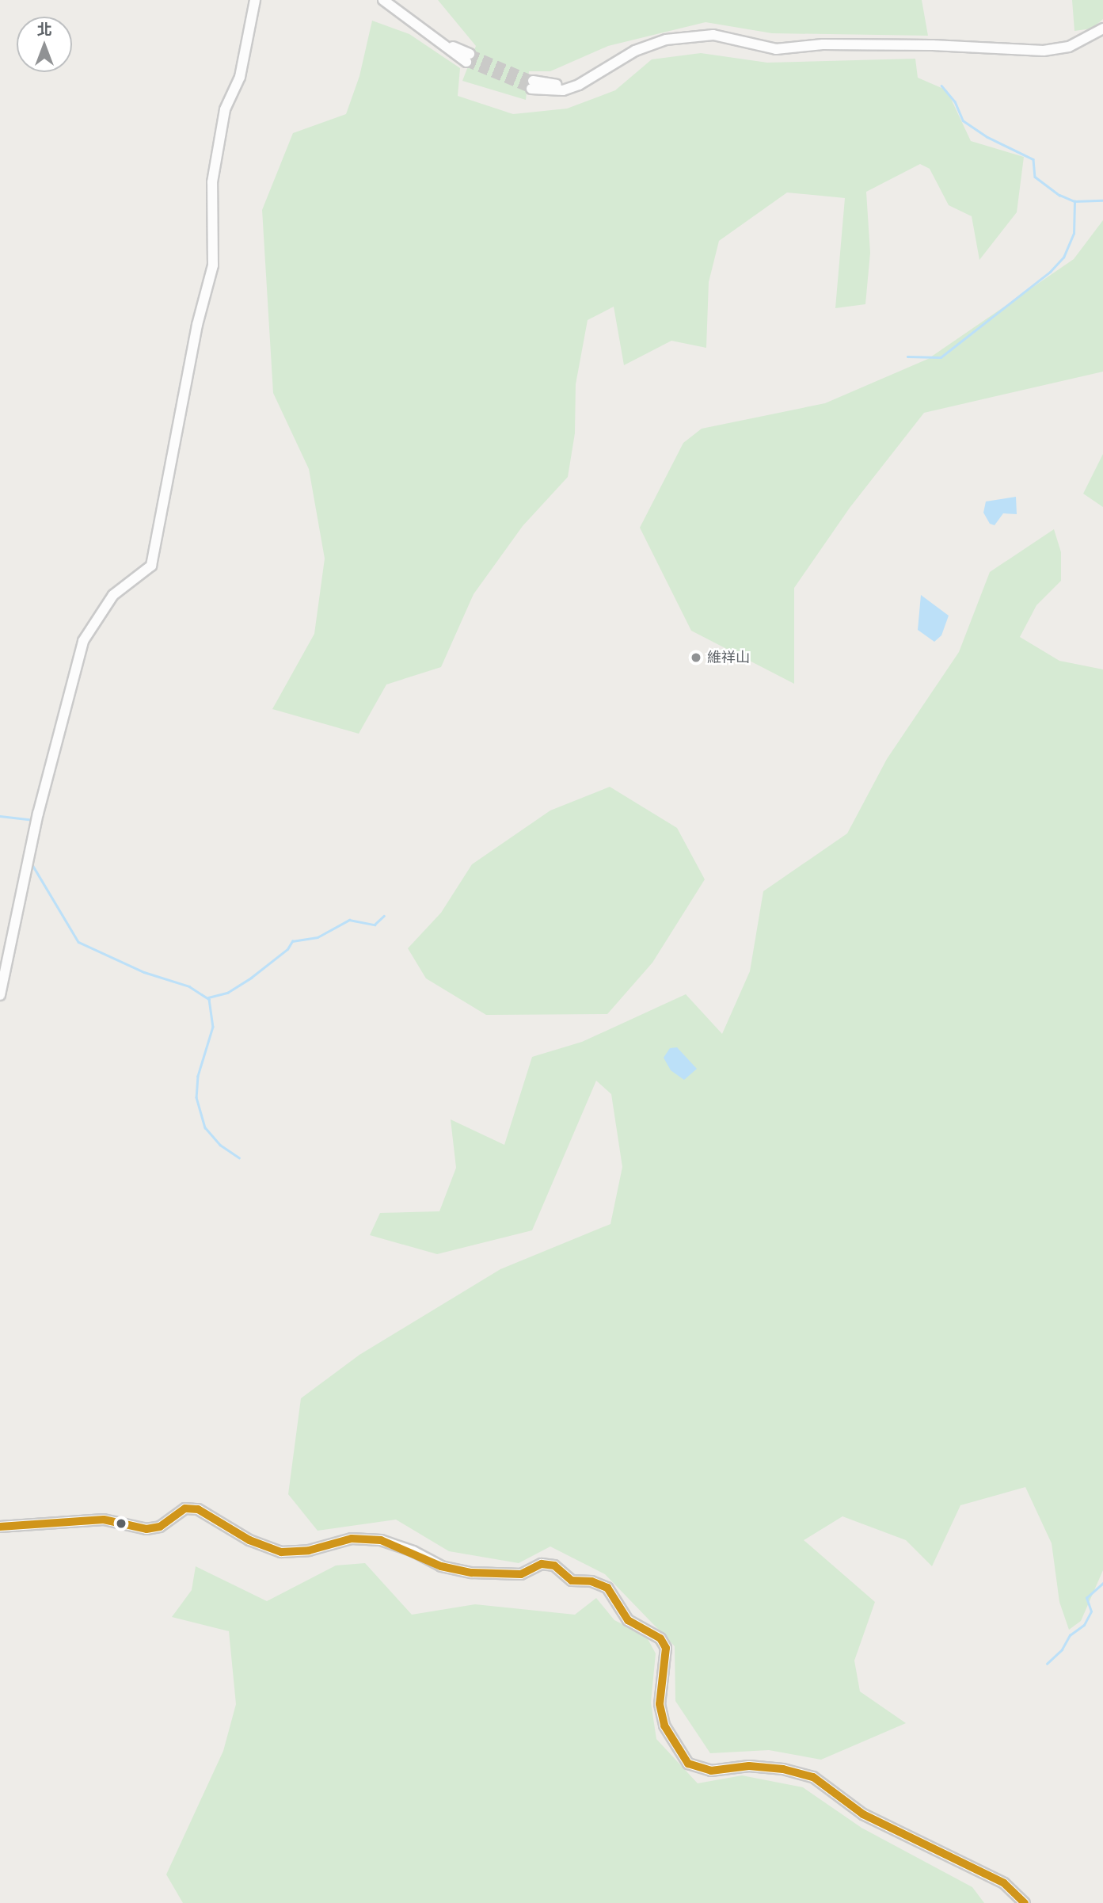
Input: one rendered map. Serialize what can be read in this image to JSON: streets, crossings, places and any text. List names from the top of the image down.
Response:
{
  "places": ["維祥山"],
  "north": "top"
}
